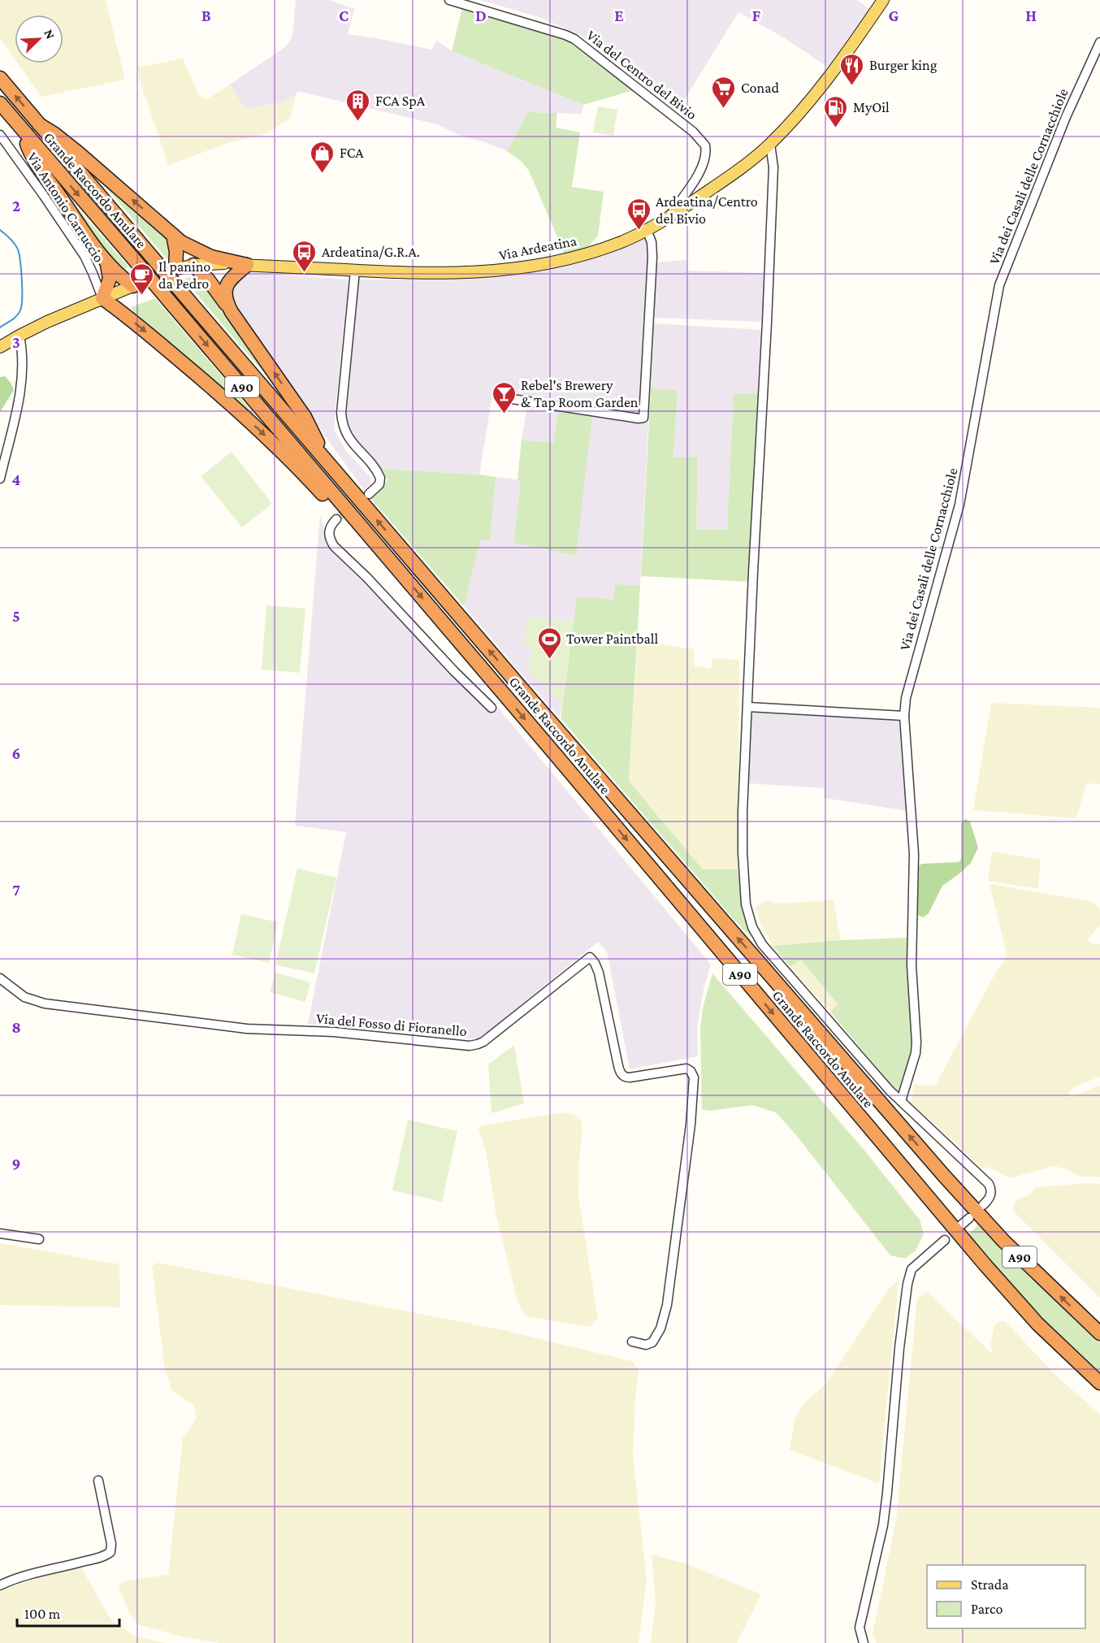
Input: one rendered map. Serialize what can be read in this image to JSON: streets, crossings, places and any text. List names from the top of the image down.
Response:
{
  "streets": {
    "highway": ["Grande Raccordo Anulare", "A90"],
    "main road": ["Via Ardeatina"],
    "street": [
      "Via del Centro del Bivio",
      "Via dei Casali delle Cornacchiole",
      "Via Antonio Carruccio",
      "Via del Fosso di Fioranello"
    ]
  },
  "crossings": [
    ["Via del Centro del Bivio", "Via Ardeatina"],
    ["Via Antonio Carruccio", "Via Ardeatina"]
  ],
  "places": {
    "restaurant": ["Burger king"],
    "supermarket": ["Conad"],
    "building": ["FCA SpA"],
    "fuel station": ["MyOil"],
    "shop": ["FCA"],
    "bus stop": ["Ardeatina/Centro del Bivio", "Ardeatina/G.R.A."],
    "cafe": ["Il panino da Pedro"],
    "bar": ["Rebel's Brewery & Tap Room Garden"],
    "sports": ["Tower Paintball"]
  },
  "legend": ["Strada", "Parco"],
  "scale_bar": "100 m",
  "north": "top right",
  "grid": {
    "columns": [
      "B",
      "C",
      "D",
      "E",
      "F",
      "G",
      "H"
    ],
    "rows": [
      "2",
      "3",
      "4",
      "5",
      "6",
      "7",
      "8",
      "9"
    ]
  }
}
